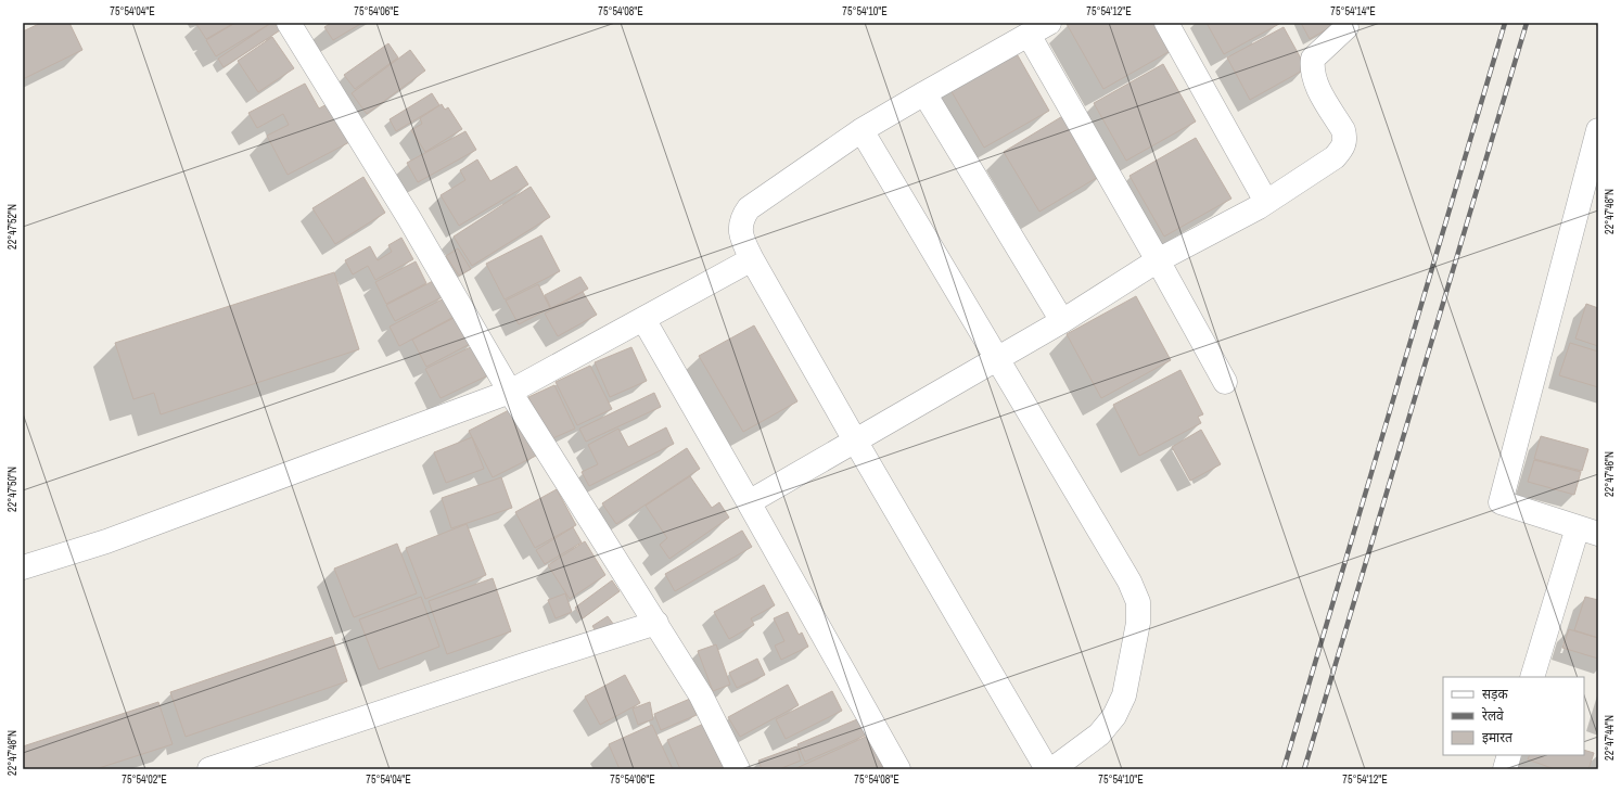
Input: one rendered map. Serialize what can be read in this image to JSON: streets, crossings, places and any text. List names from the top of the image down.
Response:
{
  "legend": ["सड़क", "रेलवे", "इमारत"],
  "coordinates": [
    "75°54'04\"E",
    "75°54'06\"E",
    "75°54'08\"E",
    "75°54'10\"E",
    "75°54'12\"E",
    "75°54'14\"E",
    "22°47'48\"N",
    "22°47'52\"N",
    "22°47'46\"N",
    "22°47'50\"N",
    "22°47'44\"N",
    "75°54'02\"E"
  ]
}
